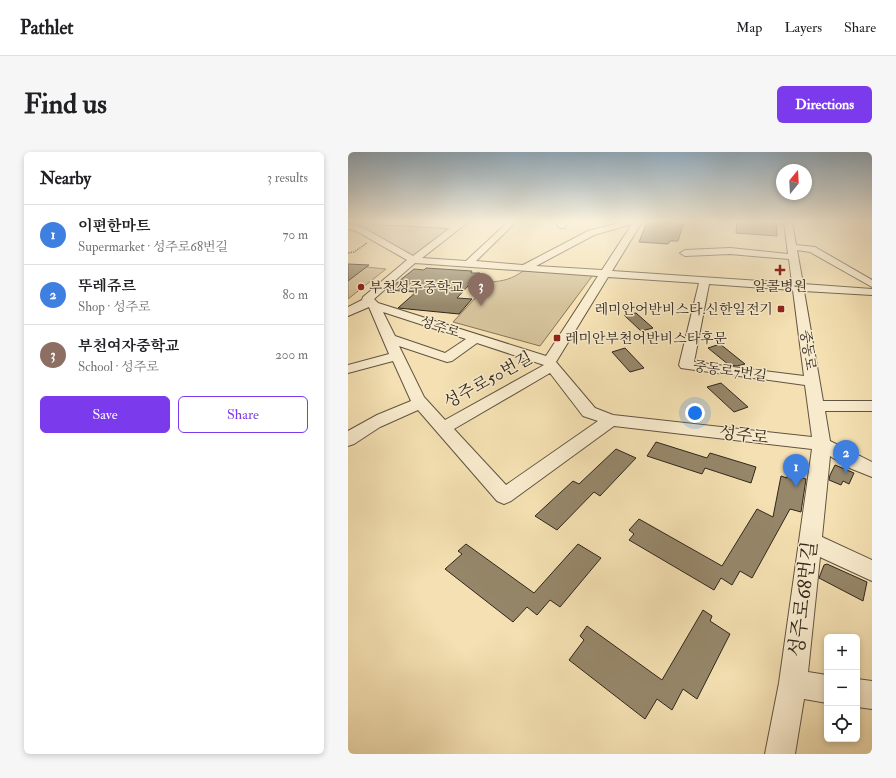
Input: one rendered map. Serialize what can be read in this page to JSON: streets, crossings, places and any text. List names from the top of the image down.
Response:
{
  "streets": {
    "street": [
      "성주로",
      "중동로",
      "중동로7번길",
      "성주로50번길",
      "성주로68번길"
    ]
  },
  "crossings": [
    ["성주로", "중동로"],
    ["성주로", "성주로50번길"],
    ["성주로", "성주로68번길"],
    ["중동로", "중동로7번길"],
    ["중동로", "성주로68번길"]
  ],
  "places": {
    "health": ["알콜병원"],
    "other": ["부천성주중학교"],
    "transit": ["레미안어반비스타.신한일전기", "레미안부천어반비스타후문"]
  },
  "north": "top",
  "page": {
    "header": "Pathlet",
    "nav": ["Map", "Layers", "Share"],
    "buttons": [
      "Directions",
      ["Save", "Share"]
    ],
    "title": "Find us",
    "heading": ["Nearby", "3 results"],
    "list": [
      {
        "mark": "1",
        "name": "이편한마트",
        "note": "Supermarket · 성주로68번길",
        "value": "70 m"
      },
      {
        "mark": "2",
        "name": "뚜레쥬르",
        "note": "Shop · 성주로",
        "value": "80 m"
      },
      {
        "mark": "3",
        "name": "부천여자중학교",
        "note": "School · 성주로",
        "value": "200 m"
      }
    ],
    "pins": ["3", "2", "1"],
    "map_buttons": ["+", "−"]
  }
}
